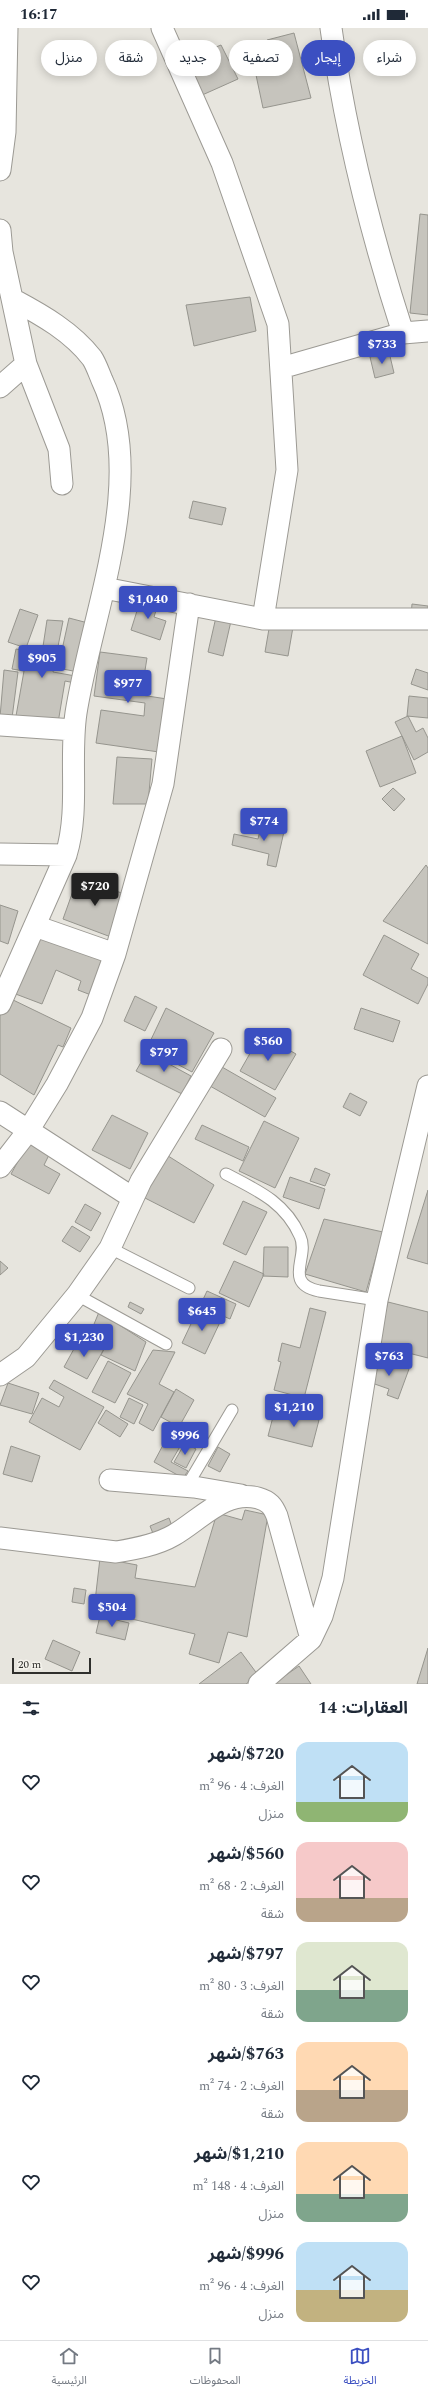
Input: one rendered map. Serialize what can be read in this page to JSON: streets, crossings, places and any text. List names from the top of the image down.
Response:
{
  "scale_bar": "20 m",
  "page": {
    "status": "16:17",
    "chip": [
      "شراء",
      "إيجار",
      "تصفية",
      "جديد",
      "شقة",
      "منزل"
    ],
    "price": [
      "$733",
      "$1,040",
      "$905",
      "$977",
      "$774",
      "$720",
      "$560",
      "$797",
      "$645",
      "$1,230",
      "$763",
      "$1,210",
      "$996",
      "$504"
    ],
    "scale": "20 m",
    "heading": "العقارات: 14",
    "list": [
      {
        "name": "$720/شهر",
        "note": "الغرف: 4 · 96 m² · منزل"
      },
      {
        "name": "$560/شهر",
        "note": "الغرف: 2 · 68 m² · شقة"
      },
      {
        "name": "$797/شهر",
        "note": "الغرف: 3 · 80 m² · شقة"
      },
      {
        "name": "$763/شهر",
        "note": "الغرف: 2 · 74 m² · شقة"
      },
      {
        "name": "$1,210/شهر",
        "note": "الغرف: 4 · 148 m² · منزل"
      },
      {
        "name": "$996/شهر",
        "note": "الغرف: 4 · 96 m² · منزل"
      }
    ],
    "tabs": ["الخريطة", "المحفوظات", "الرئيسية"]
  }
}
